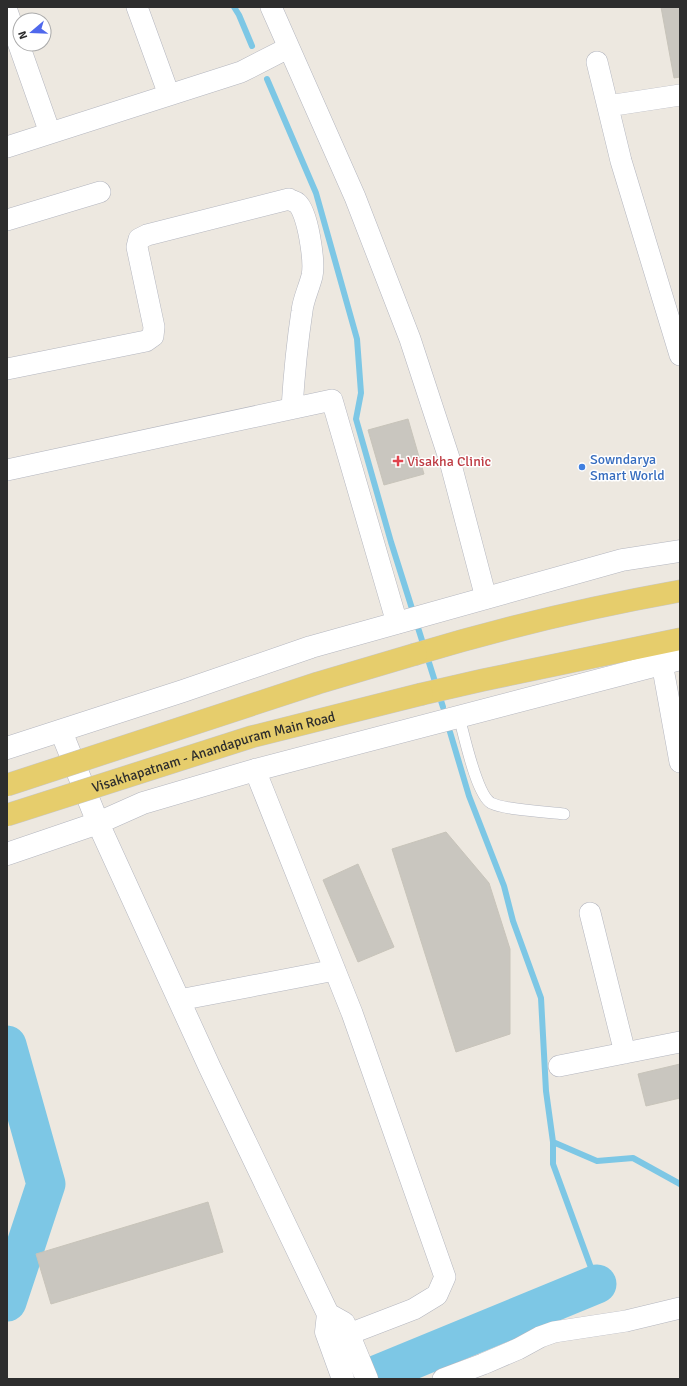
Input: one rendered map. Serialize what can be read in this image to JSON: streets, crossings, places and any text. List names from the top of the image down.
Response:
{
  "streets": {
    "main road": ["Visakhapatnam - Anandapuram Main Road"]
  },
  "places": {
    "health": ["Visakha Clinic"],
    "other": ["Sowndarya Smart World"]
  },
  "north": "left"
}
